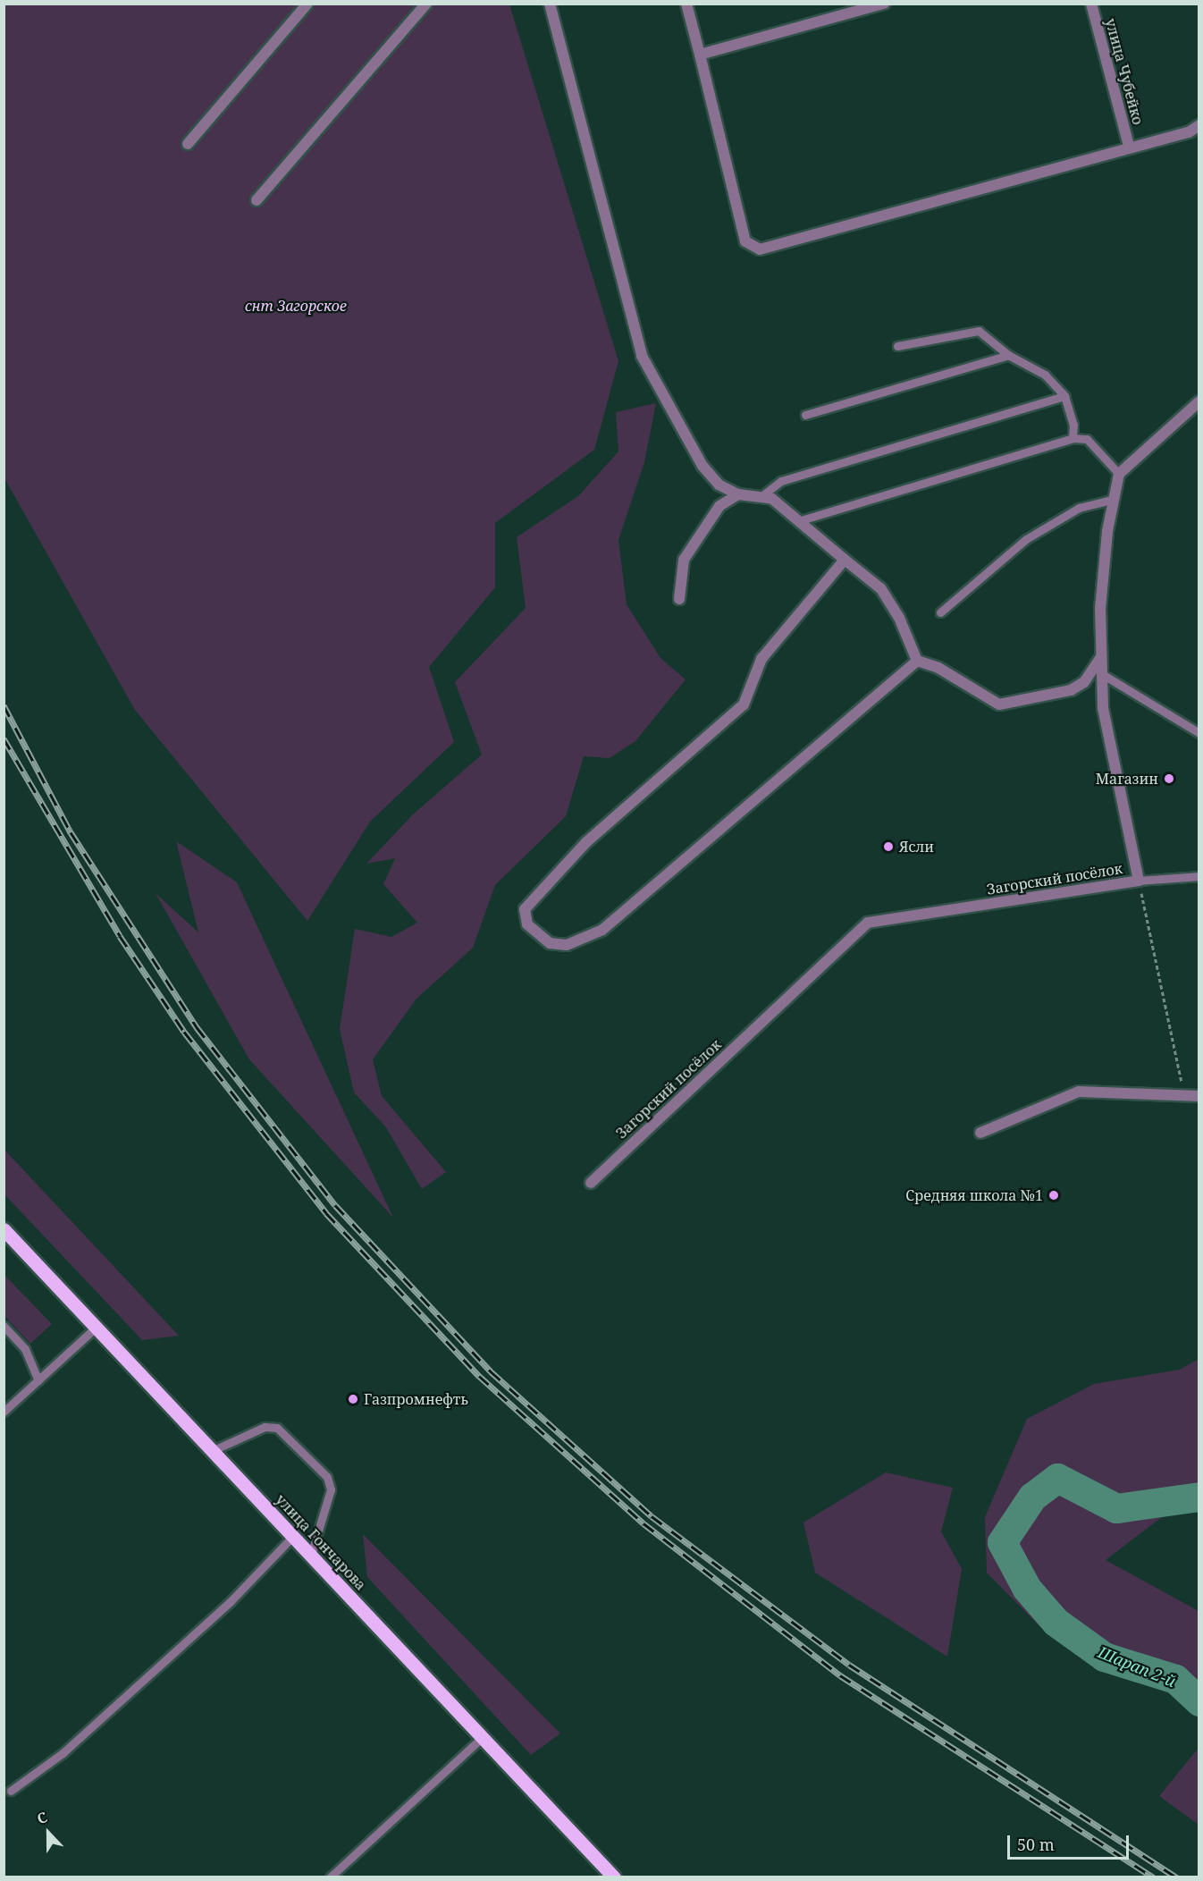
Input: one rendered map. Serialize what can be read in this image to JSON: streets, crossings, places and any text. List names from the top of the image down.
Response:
{
  "streets": {
    "main road": ["улица Гончарова"],
    "street": ["улица Чубейко", "Загорский посёлок"]
  },
  "water": ["Шарап 2-й"],
  "parks": ["снт Загорское"],
  "places": [
    "Магазин",
    "Ясли",
    "Средняя школа №1",
    "Газпромнефть"
  ],
  "scale_bar": "50 m",
  "north": "top"
}
